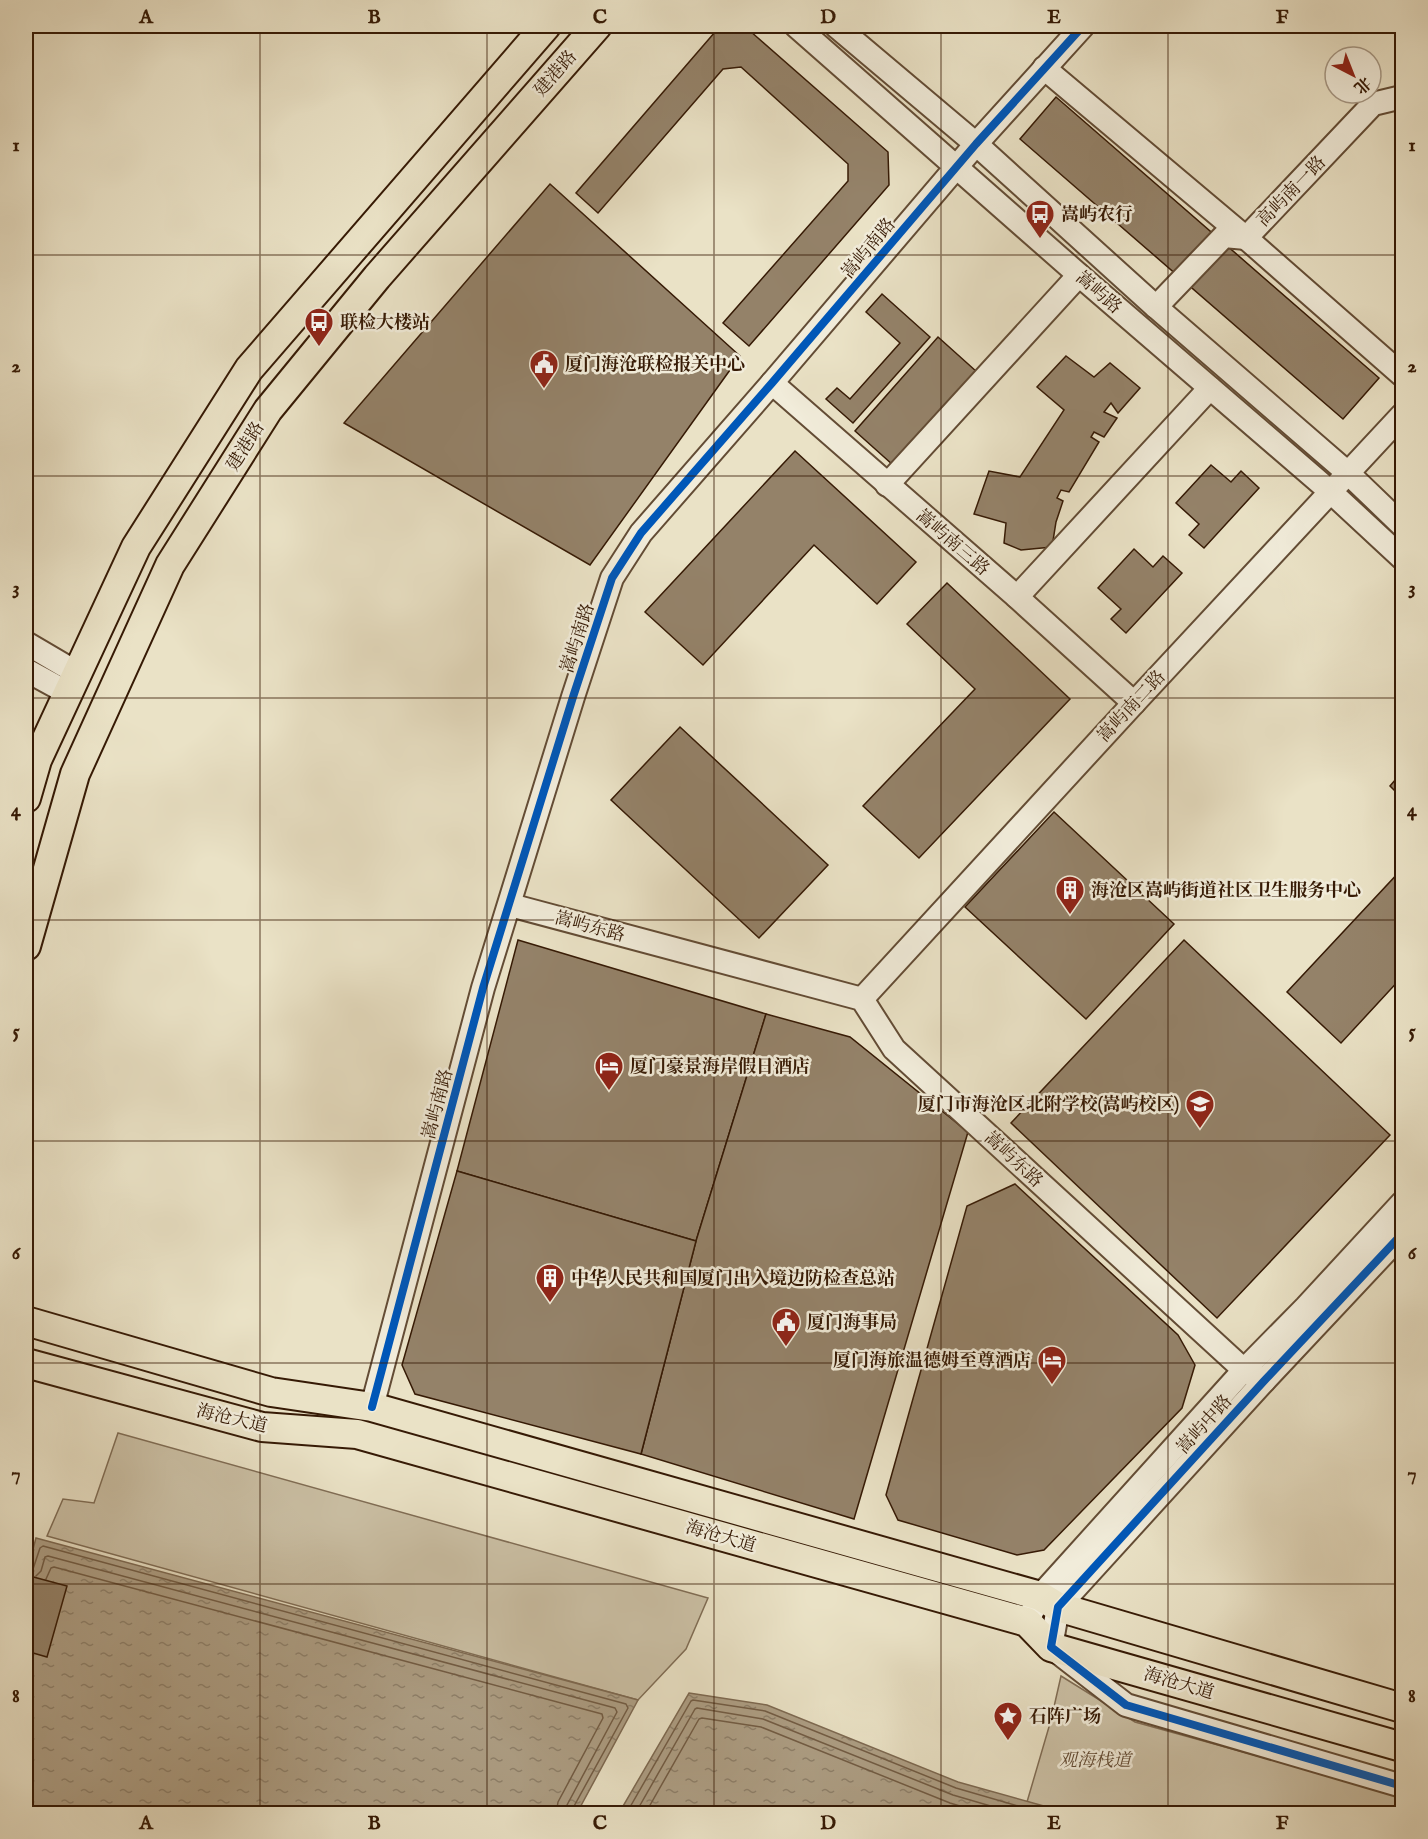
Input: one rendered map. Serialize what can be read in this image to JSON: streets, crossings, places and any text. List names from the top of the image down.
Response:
{
  "streets": {
    "main road": ["建港路", "海沧大道"],
    "street": [
      "高屿南一路",
      "嵩屿南路",
      "嵩屿路",
      "嵩屿南三路",
      "嵩屿南二路",
      "嵩屿东路",
      "嵩屿中路"
    ]
  },
  "crossings": [
    ["高屿南一路", "嵩屿路"],
    ["嵩屿南路", "嵩屿路"],
    ["嵩屿南路", "嵩屿南三路"],
    ["嵩屿南路", "嵩屿东路"],
    ["嵩屿南路", "海沧大道"],
    ["嵩屿路", "嵩屿南二路"],
    ["嵩屿南三路", "嵩屿南二路"],
    ["嵩屿南二路", "嵩屿东路"],
    ["嵩屿东路", "嵩屿中路"],
    ["海沧大道", "嵩屿中路"]
  ],
  "parks": ["观海栈道"],
  "places": {
    "bus stop": ["嵩屿农行", "联检大楼站"],
    "public building": ["厦门海沧联检报关中心", "厦门海事局"],
    "building": ["海沧区嵩屿街道社区卫生服务中心", "中华人民共和国厦门出入境边防检查总站"],
    "hotel": ["厦门豪景海岸假日酒店", "厦门海旅温德姆至尊酒店"],
    "school or university": ["厦门市海沧区北附学校(嵩屿校区)"],
    "place": ["石阵广场"]
  },
  "north": "bottom right",
  "grid": {
    "columns": [
      "A",
      "B",
      "C",
      "D",
      "E",
      "F"
    ],
    "rows": [
      "1",
      "2",
      "3",
      "4",
      "5",
      "6",
      "7",
      "8"
    ]
  }
}
